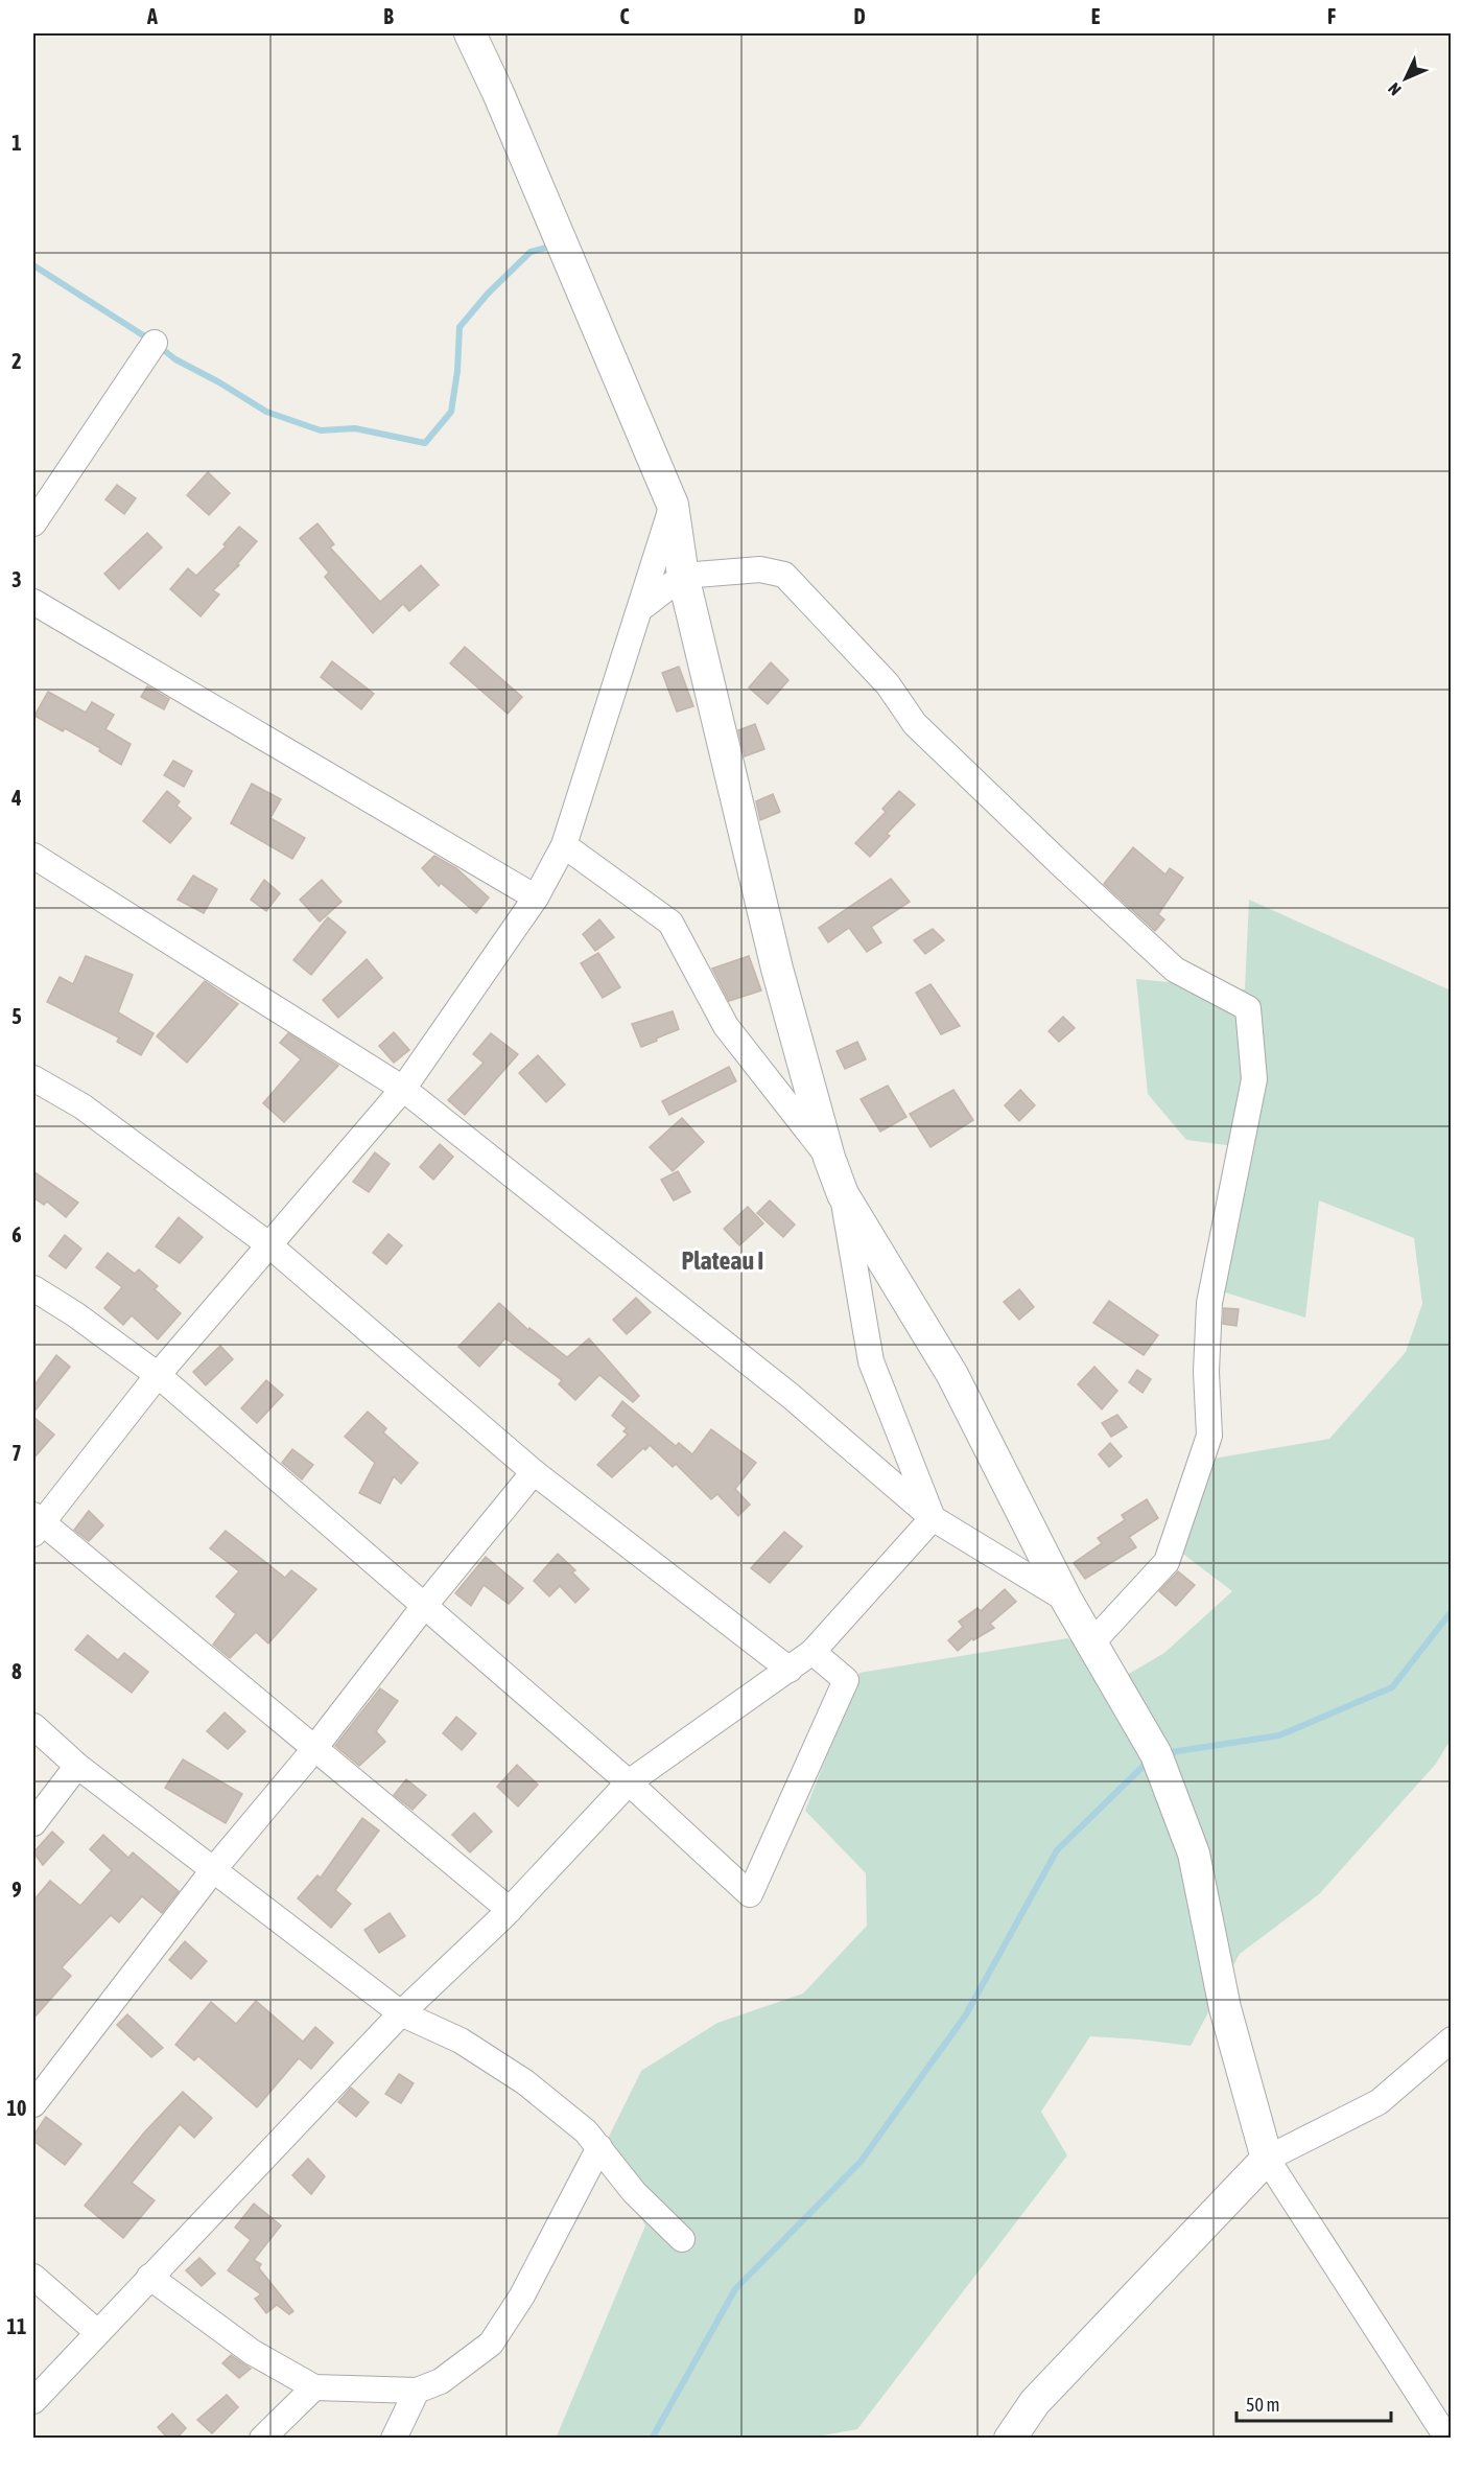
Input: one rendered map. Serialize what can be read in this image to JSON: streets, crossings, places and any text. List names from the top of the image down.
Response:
{
  "districts": ["Plateau I"],
  "scale_bar": "50 m",
  "north": "bottom left",
  "grid": {
    "columns": [
      "A",
      "B",
      "C",
      "D",
      "E",
      "F"
    ],
    "rows": [
      "1",
      "2",
      "3",
      "4",
      "5",
      "6",
      "7",
      "8",
      "9",
      "10",
      "11"
    ]
  }
}
